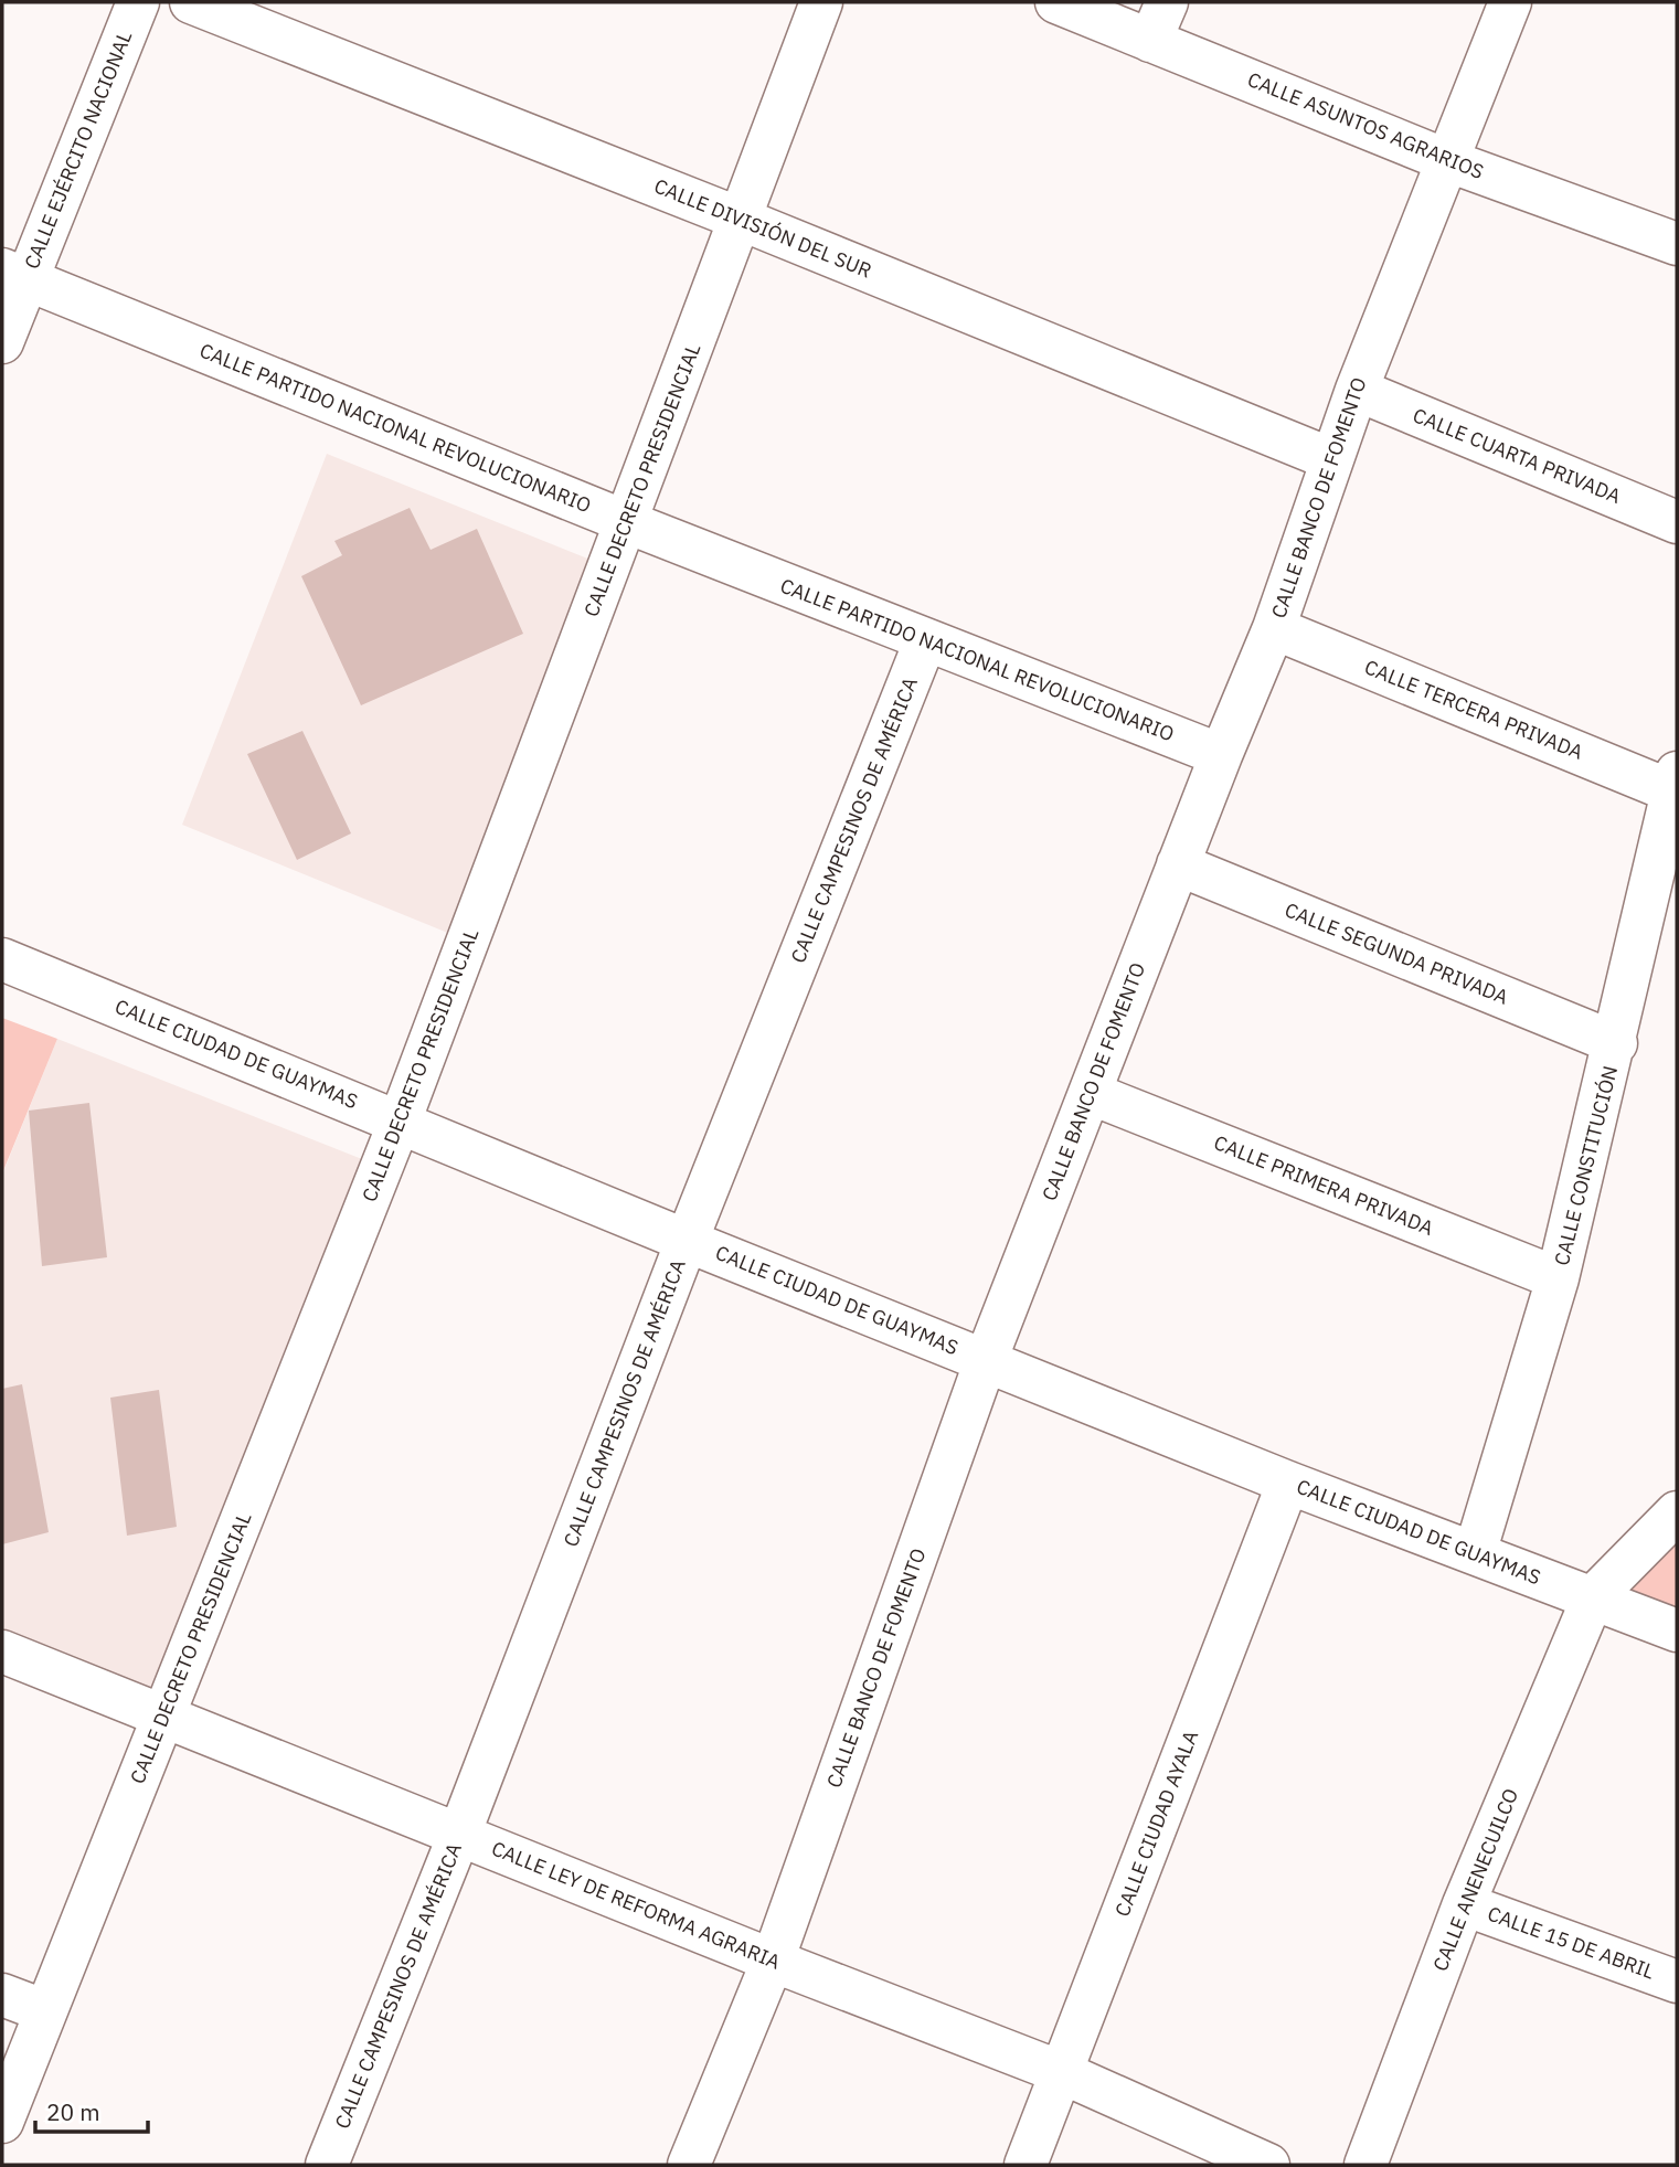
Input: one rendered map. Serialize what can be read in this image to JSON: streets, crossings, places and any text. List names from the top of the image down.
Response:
{
  "streets": {
    "street": [
      "CALLE ASUNTOS AGRARIOS",
      "CALLE EJÉRCITO NACIONAL",
      "CALLE DIVISIÓN DEL SUR",
      "CALLE PARTIDO NACIONAL REVOLUCIONARIO",
      "CALLE CUARTA PRIVADA",
      "CALLE DECRETO PRESIDENCIAL",
      "CALLE BANCO DE FOMENTO",
      "CALLE TERCERA PRIVADA",
      "CALLE CAMPESINOS DE AMÉRICA",
      "CALLE SEGUNDA PRIVADA",
      "CALLE CIUDAD DE GUAYMAS",
      "CALLE CONSTITUCIÓN",
      "CALLE PRIMERA PRIVADA",
      "CALLE CIUDAD AYALA",
      "CALLE ANENECUILCO",
      "CALLE LEY DE REFORMA AGRARIA",
      "CALLE 15 DE ABRIL"
    ]
  },
  "crossings": [
    ["CALLE ASUNTOS AGRARIOS", "CALLE BANCO DE FOMENTO"],
    ["CALLE EJÉRCITO NACIONAL", "CALLE PARTIDO NACIONAL REVOLUCIONARIO"],
    ["CALLE DIVISIÓN DEL SUR", "CALLE DECRETO PRESIDENCIAL"],
    ["CALLE DIVISIÓN DEL SUR", "CALLE BANCO DE FOMENTO"],
    ["CALLE PARTIDO NACIONAL REVOLUCIONARIO", "CALLE DECRETO PRESIDENCIAL"],
    ["CALLE PARTIDO NACIONAL REVOLUCIONARIO", "CALLE BANCO DE FOMENTO"],
    ["CALLE PARTIDO NACIONAL REVOLUCIONARIO", "CALLE CAMPESINOS DE AMÉRICA"],
    ["CALLE CUARTA PRIVADA", "CALLE BANCO DE FOMENTO"],
    ["CALLE DECRETO PRESIDENCIAL", "CALLE CIUDAD DE GUAYMAS"],
    ["CALLE DECRETO PRESIDENCIAL", "CALLE LEY DE REFORMA AGRARIA"],
    ["CALLE BANCO DE FOMENTO", "CALLE TERCERA PRIVADA"],
    ["CALLE BANCO DE FOMENTO", "CALLE SEGUNDA PRIVADA"],
    ["CALLE BANCO DE FOMENTO", "CALLE CIUDAD DE GUAYMAS"],
    ["CALLE BANCO DE FOMENTO", "CALLE PRIMERA PRIVADA"],
    ["CALLE BANCO DE FOMENTO", "CALLE LEY DE REFORMA AGRARIA"],
    ["CALLE TERCERA PRIVADA", "CALLE CONSTITUCIÓN"],
    ["CALLE CAMPESINOS DE AMÉRICA", "CALLE CIUDAD DE GUAYMAS"],
    ["CALLE CAMPESINOS DE AMÉRICA", "CALLE LEY DE REFORMA AGRARIA"],
    ["CALLE SEGUNDA PRIVADA", "CALLE CONSTITUCIÓN"],
    ["CALLE CIUDAD DE GUAYMAS", "CALLE CONSTITUCIÓN"],
    ["CALLE CIUDAD DE GUAYMAS", "CALLE CIUDAD AYALA"],
    ["CALLE CIUDAD DE GUAYMAS", "CALLE ANENECUILCO"],
    ["CALLE CONSTITUCIÓN", "CALLE PRIMERA PRIVADA"],
    ["CALLE CIUDAD AYALA", "CALLE LEY DE REFORMA AGRARIA"],
    ["CALLE ANENECUILCO", "CALLE 15 DE ABRIL"]
  ],
  "scale_bar": "20 m"
}
